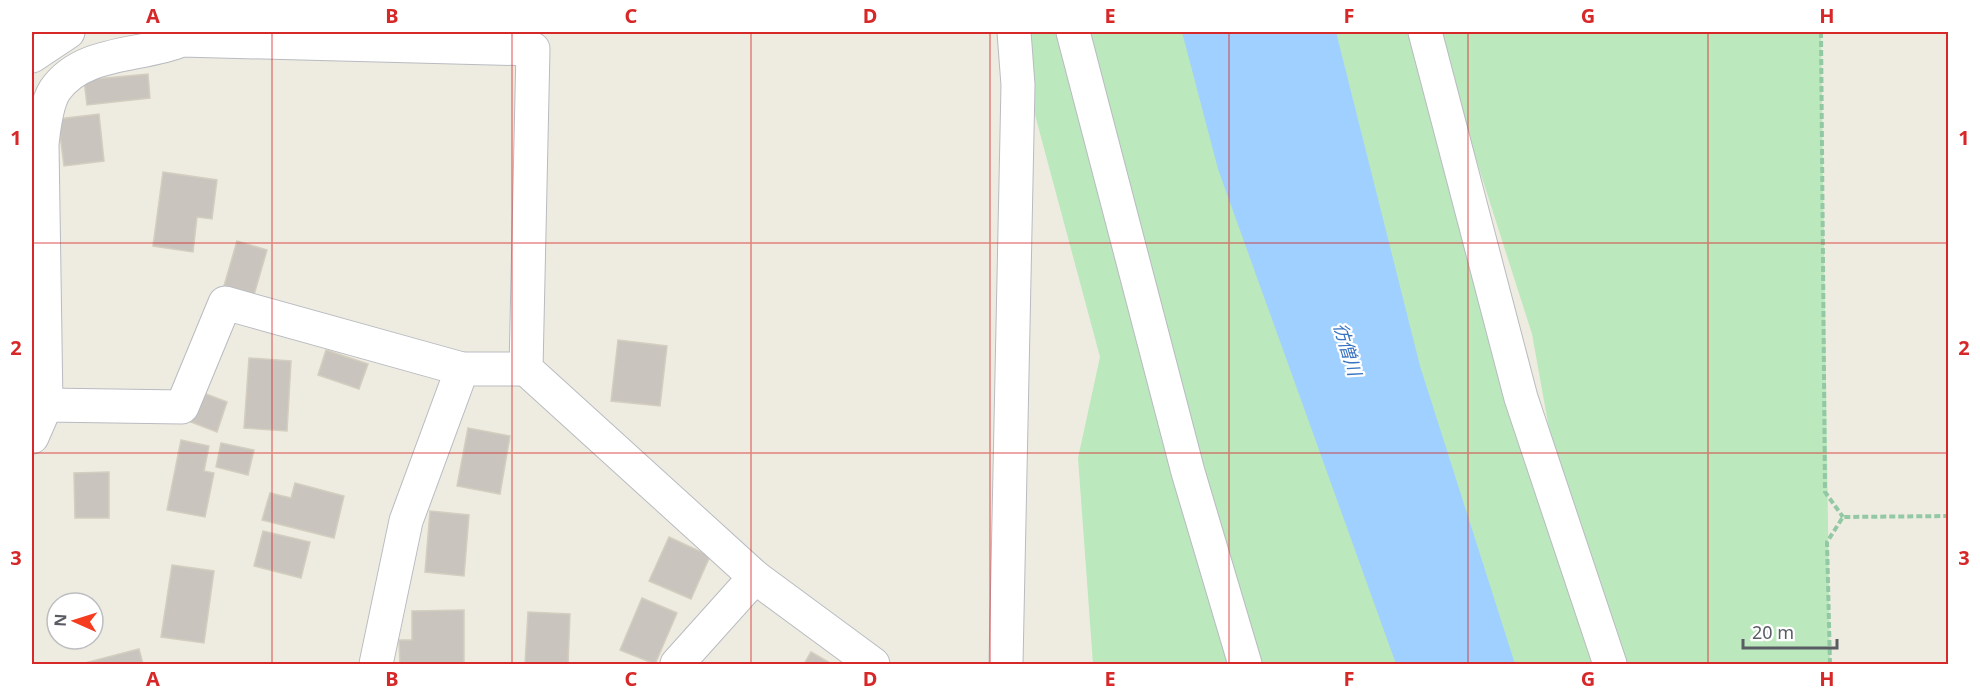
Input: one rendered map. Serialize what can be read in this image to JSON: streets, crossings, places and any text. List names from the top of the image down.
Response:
{
  "water": ["彷僧川"],
  "scale_bar": "20 m",
  "north": "left",
  "grid": {
    "columns": [
      "A",
      "B",
      "C",
      "D",
      "E",
      "F",
      "G",
      "H"
    ],
    "rows": ["1", "2", "3"]
  }
}
